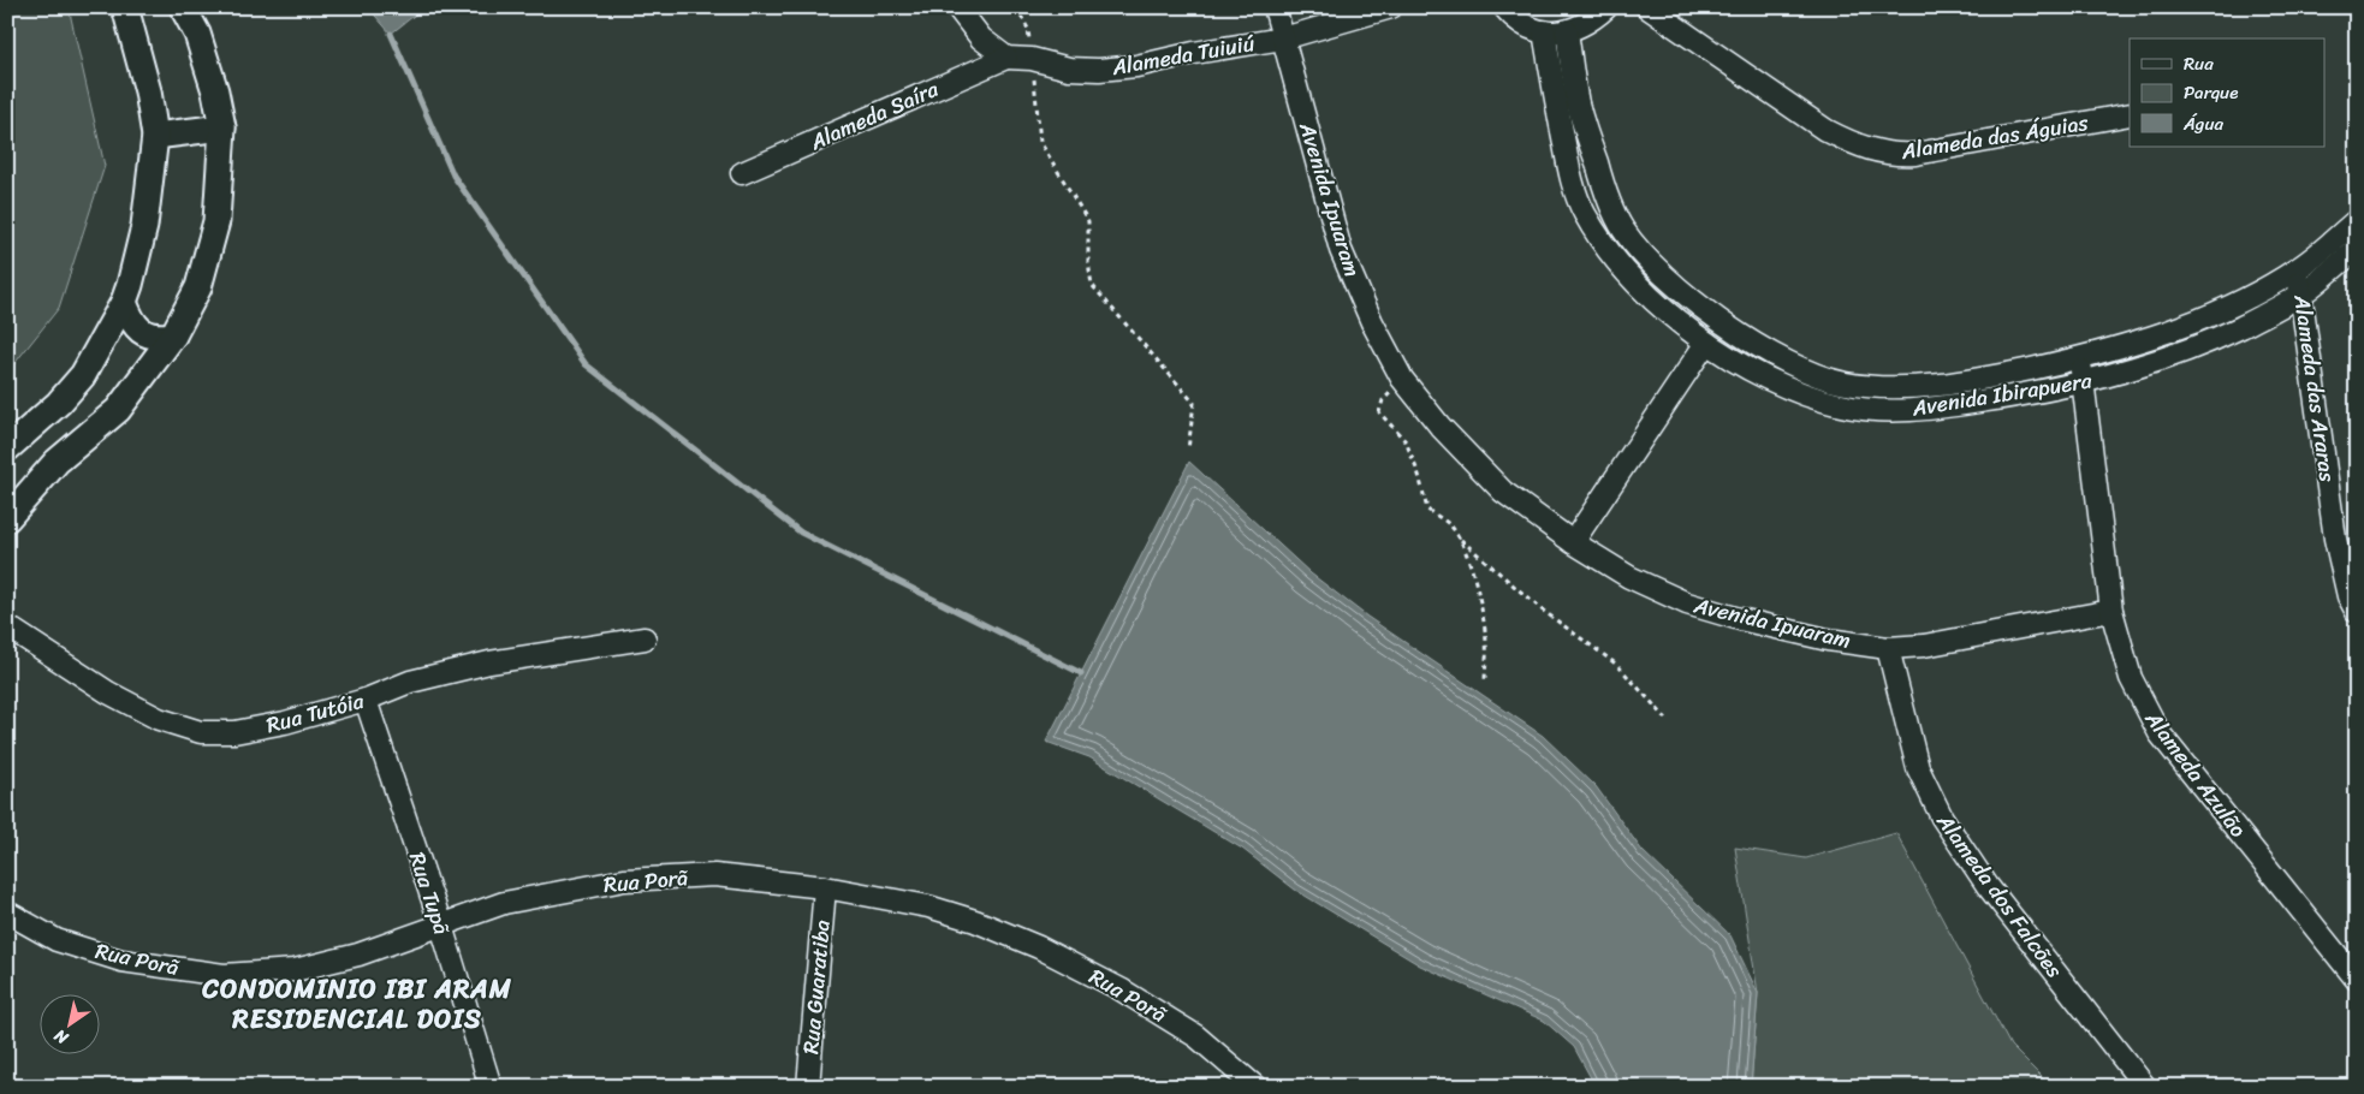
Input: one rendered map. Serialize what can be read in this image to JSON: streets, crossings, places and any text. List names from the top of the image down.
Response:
{
  "streets": {
    "street": [
      "Alameda Tuiuiú",
      "Alameda Saíra",
      "Alameda das Águias",
      "Avenida Ipuaram",
      "Alameda das Araras",
      "Avenida Ibirapuera",
      "Rua Tutóia",
      "Alameda Azulão",
      "Rua Porã",
      "Rua Tupã",
      "Alameda dos Falcões",
      "Rua Guaratiba"
    ]
  },
  "crossings": [
    ["Alameda Tuiuiú", "Alameda Saíra"],
    ["Alameda Tuiuiú", "Avenida Ipuaram"],
    ["Avenida Ipuaram", "Alameda Azulão"],
    ["Avenida Ipuaram", "Alameda dos Falcões"],
    ["Alameda das Araras", "Avenida Ibirapuera"],
    ["Avenida Ibirapuera", "Alameda Azulão"],
    ["Rua Tutóia", "Rua Tupã"],
    ["Rua Porã", "Rua Tupã"],
    ["Rua Porã", "Rua Guaratiba"]
  ],
  "districts": ["CONDOMINIO IBI ARAM RESIDENCIAL DOIS"],
  "legend": ["Rua", "Parque", "Água"],
  "north": "bottom left"
}
